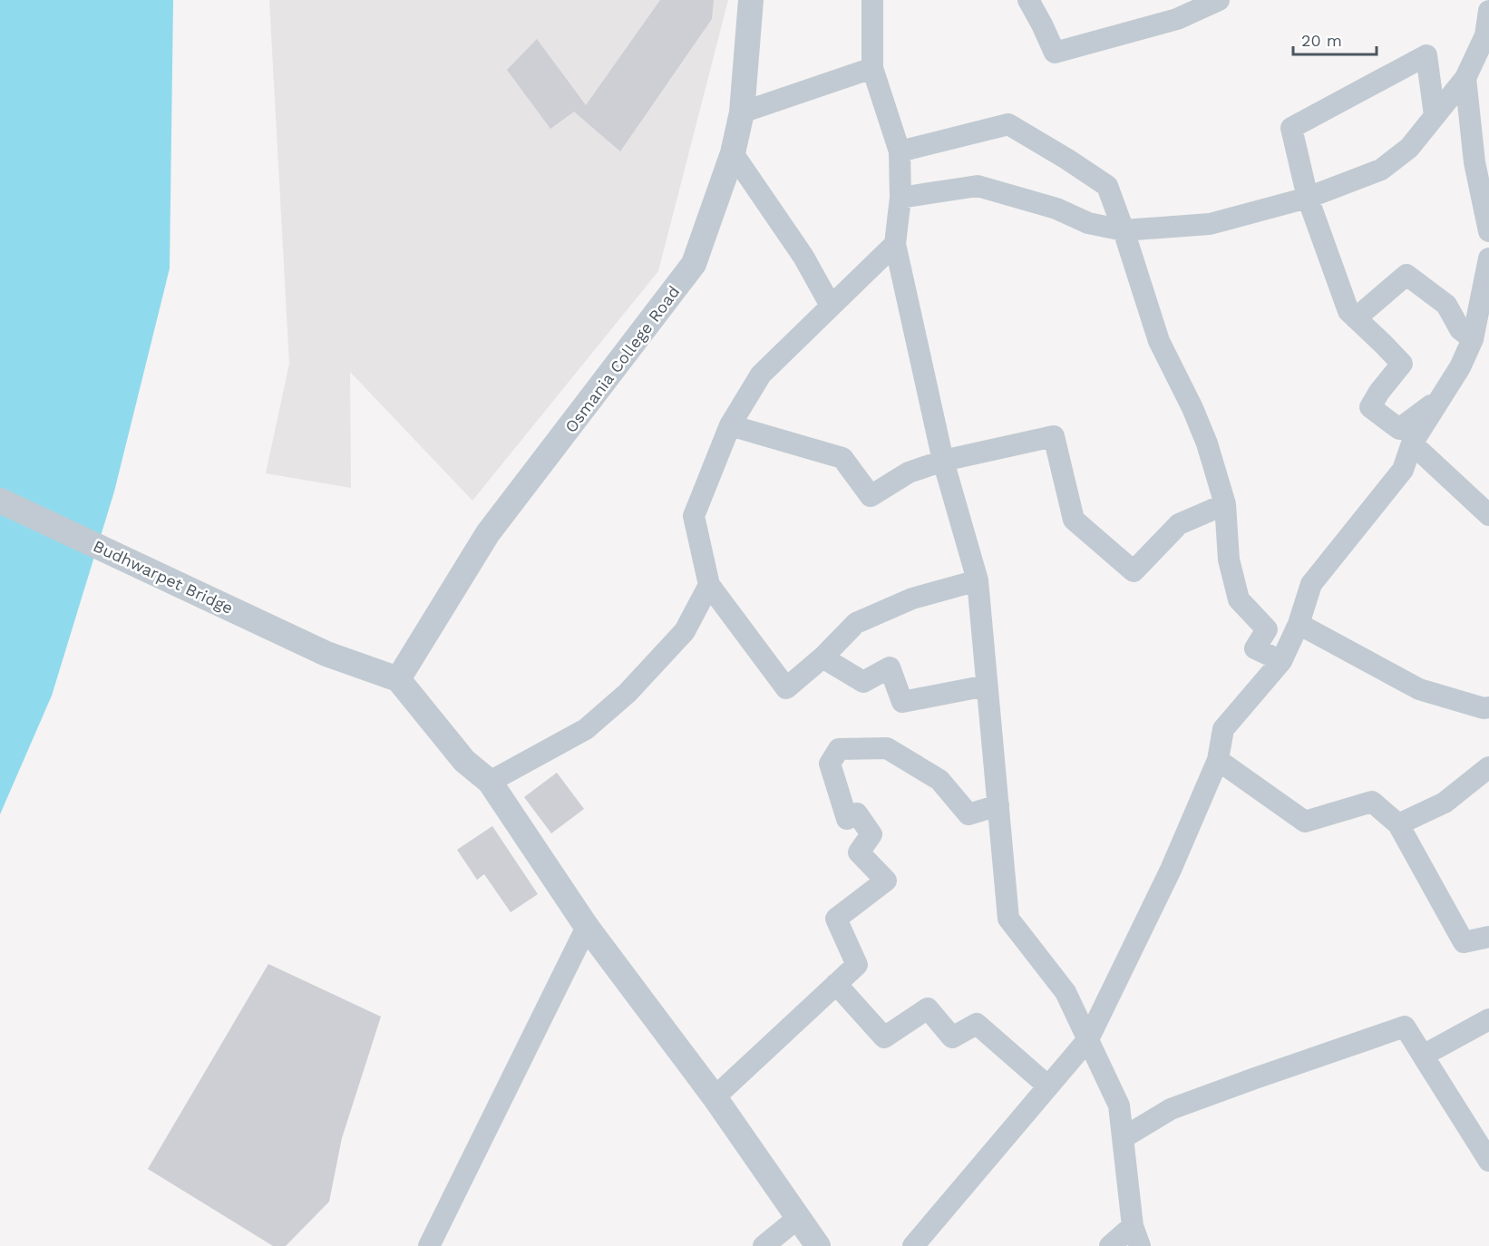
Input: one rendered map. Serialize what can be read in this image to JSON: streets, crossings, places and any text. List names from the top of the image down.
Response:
{
  "streets": {
    "street": ["Osmania College Road", "Budhwarpet Bridge"]
  },
  "crossings": [
    ["Osmania College Road", "Budhwarpet Bridge"]
  ],
  "scale_bar": "20 m"
}
